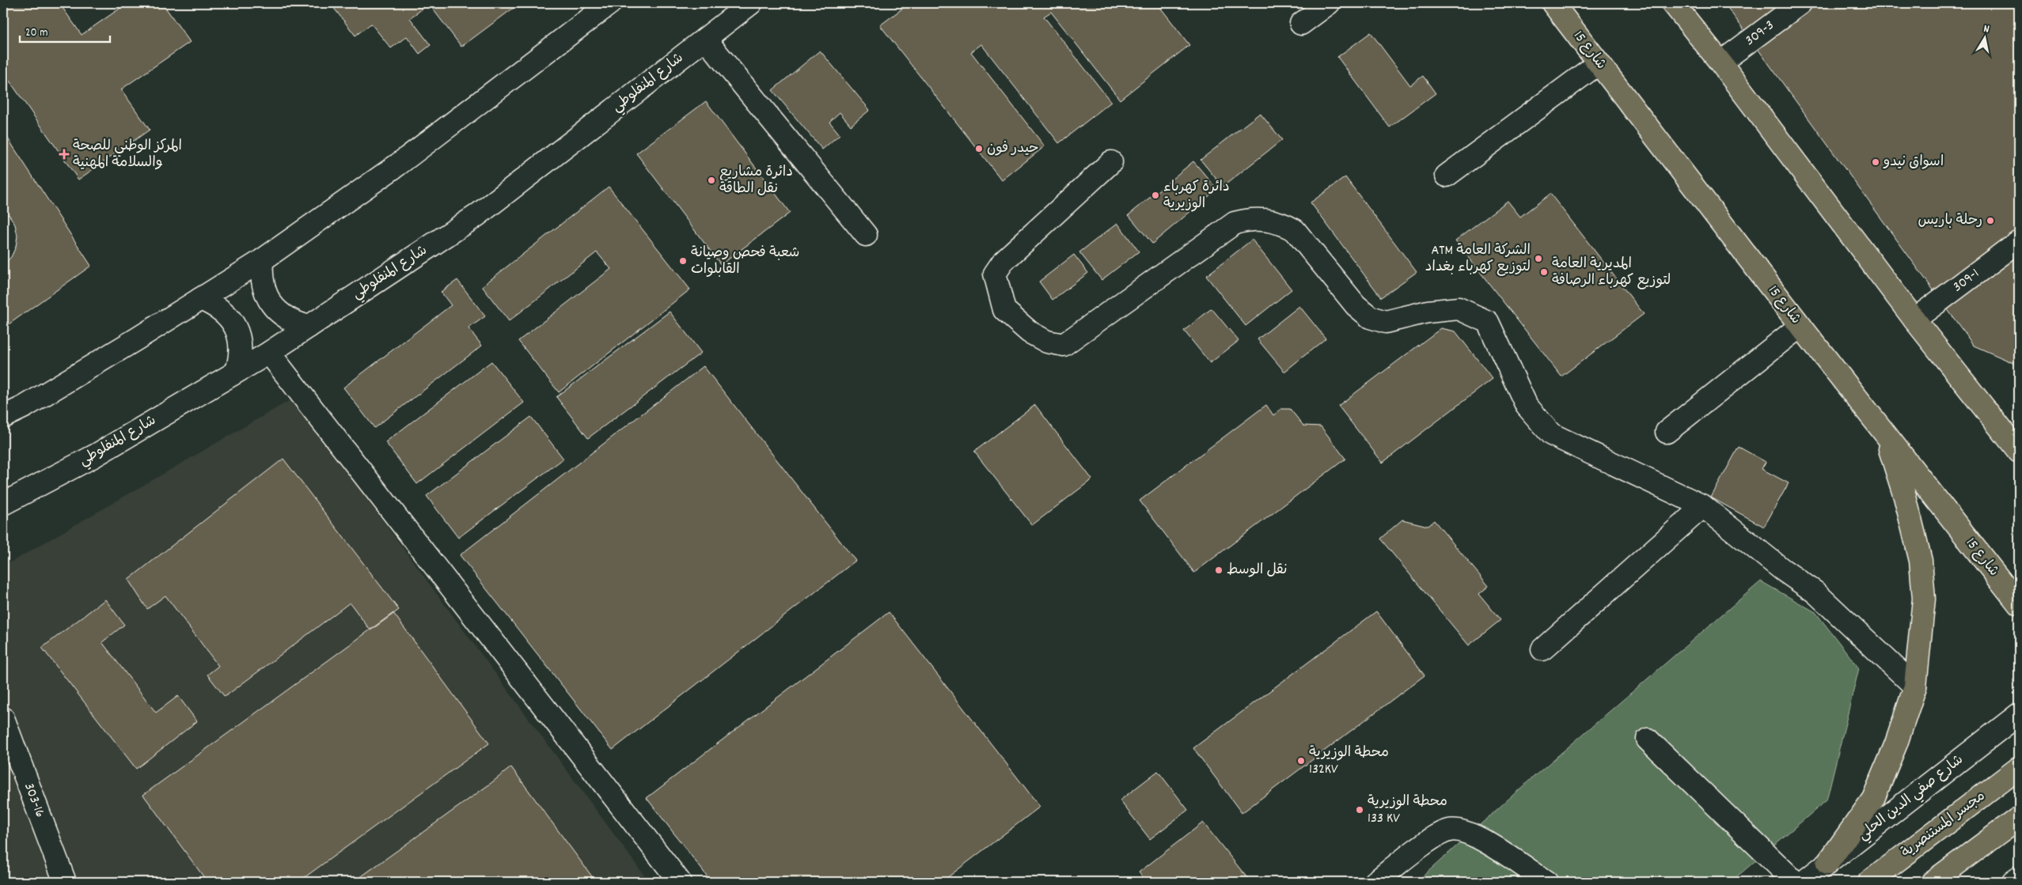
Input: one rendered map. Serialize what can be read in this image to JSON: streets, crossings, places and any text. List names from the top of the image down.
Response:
{
  "streets": {
    "main road": ["شارع 15", "مجسر المستنصرية"],
    "street": [
      "309-3",
      "شارع المنفلوطي",
      "309-1",
      "شارع صفي الدين الحلي",
      "303-16"
    ]
  },
  "places": {
    "other": [
      "حيدر فون",
      "اسواق نيدو",
      "دائرة مشاريع نقل الطاقة",
      "دائرة كهرباء الوزيرية",
      "رحلة باريس",
      "ATM الشركة العامة لتوزيع كهرباء بغداد",
      "شعبة فحص وصيانة القابلوات",
      "المديرية العامة لتوزيع كهرباء الرصافة",
      "نقل الوسط",
      "محطة الوزيرية 132KV",
      "محطة الوزيرية 133 KV"
    ],
    "health": ["المركز الوطني للصحة والسلامة المهنية"]
  },
  "scale_bar": "20 m",
  "north": "top"
}
